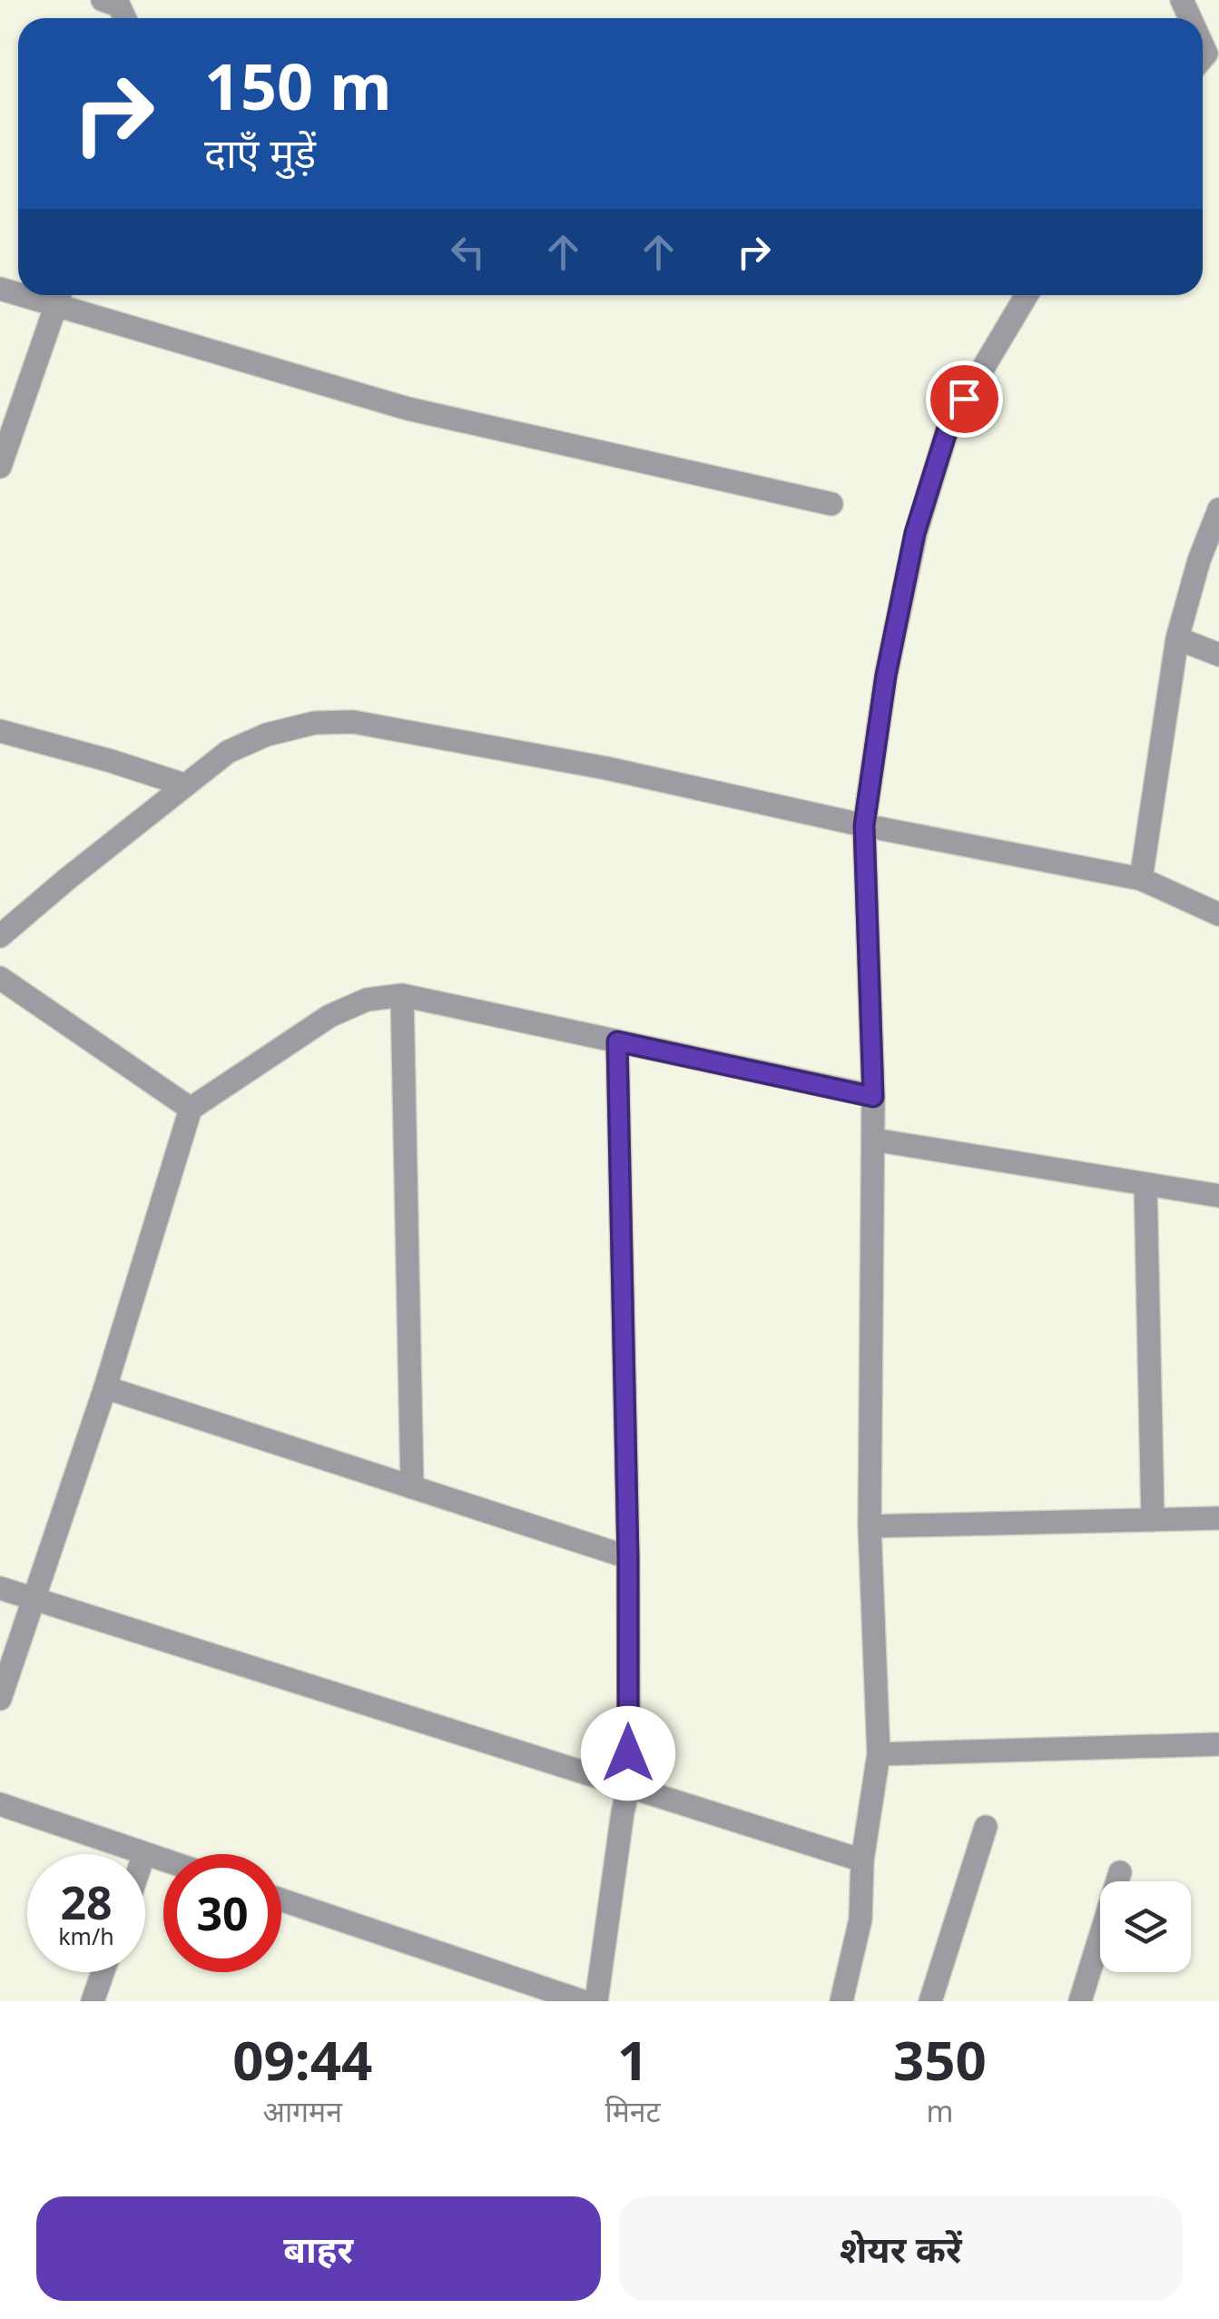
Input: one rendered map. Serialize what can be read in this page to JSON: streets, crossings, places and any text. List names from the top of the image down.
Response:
{
  "page": {
    "turn": ["150 m", "दाएँ मुड़ें"],
    "speed": "28 km/h",
    "limit": "30",
    "eta": [
      "09:44",
      "आगमन",
      "1",
      "मिनट",
      "350",
      "m"
    ],
    "buttons": ["बाहर", "शेयर करें"]
  }
}
